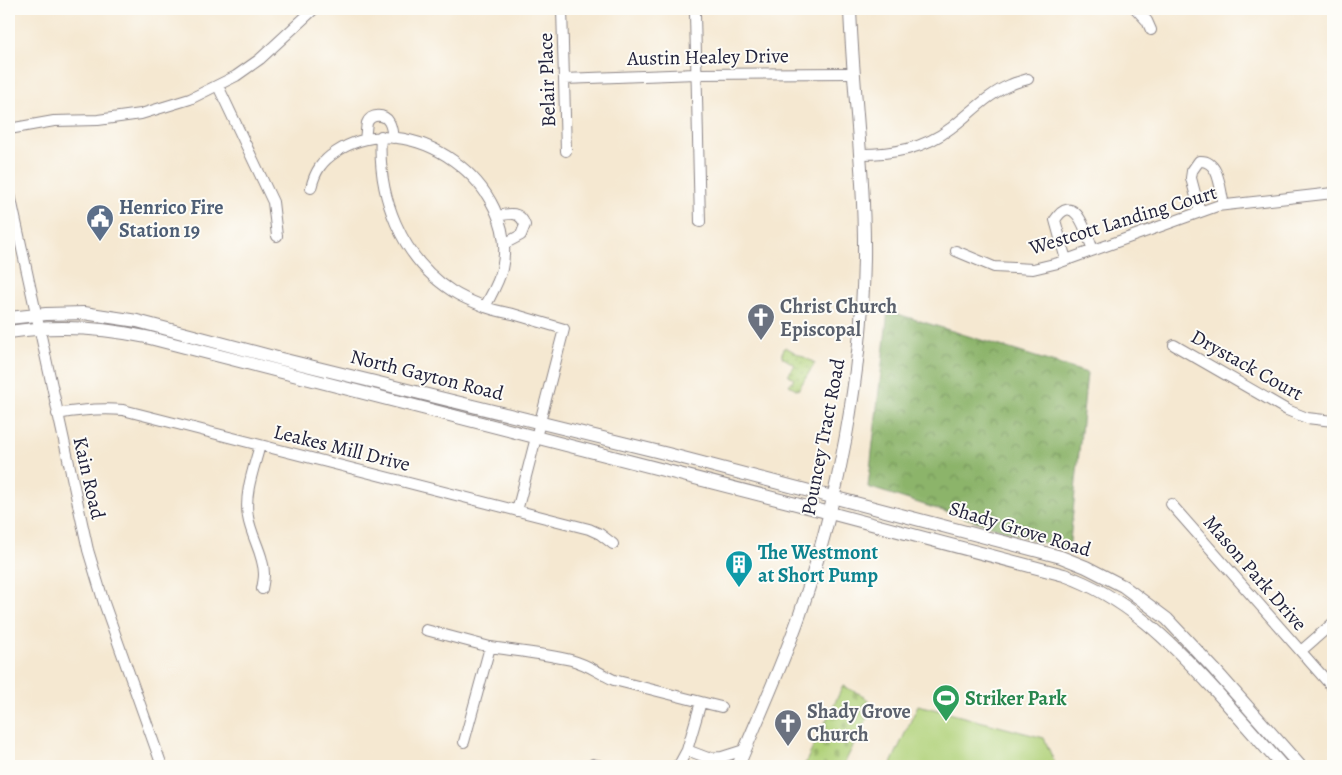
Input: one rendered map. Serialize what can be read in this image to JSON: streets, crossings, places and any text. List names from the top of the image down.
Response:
{
  "streets": {
    "main road": ["North Gayton Road", "Pouncey Tract Road", "Shady Grove Road"],
    "street": [
      "Austin Healey Drive",
      "Belair Place",
      "Westcott Landing Court",
      "Drystack Court",
      "Leakes Mill Drive",
      "Kain Road",
      "Mason Park Drive"
    ]
  },
  "crossings": [
    ["Austin Healey Drive", "Belair Place"],
    ["Austin Healey Drive", "Pouncey Tract Road"],
    ["North Gayton Road", "Pouncey Tract Road"],
    ["North Gayton Road", "Kain Road"],
    ["North Gayton Road", "Shady Grove Road"],
    ["Pouncey Tract Road", "Shady Grove Road"],
    ["Leakes Mill Drive", "Kain Road"]
  ],
  "places": {
    "public building": ["Henrico Fire Station 19"],
    "church": ["Christ Church Episcopal", "Shady Grove Church"],
    "building": ["The Westmont at Short Pump"],
    "sports": ["Striker Park"]
  }
}
